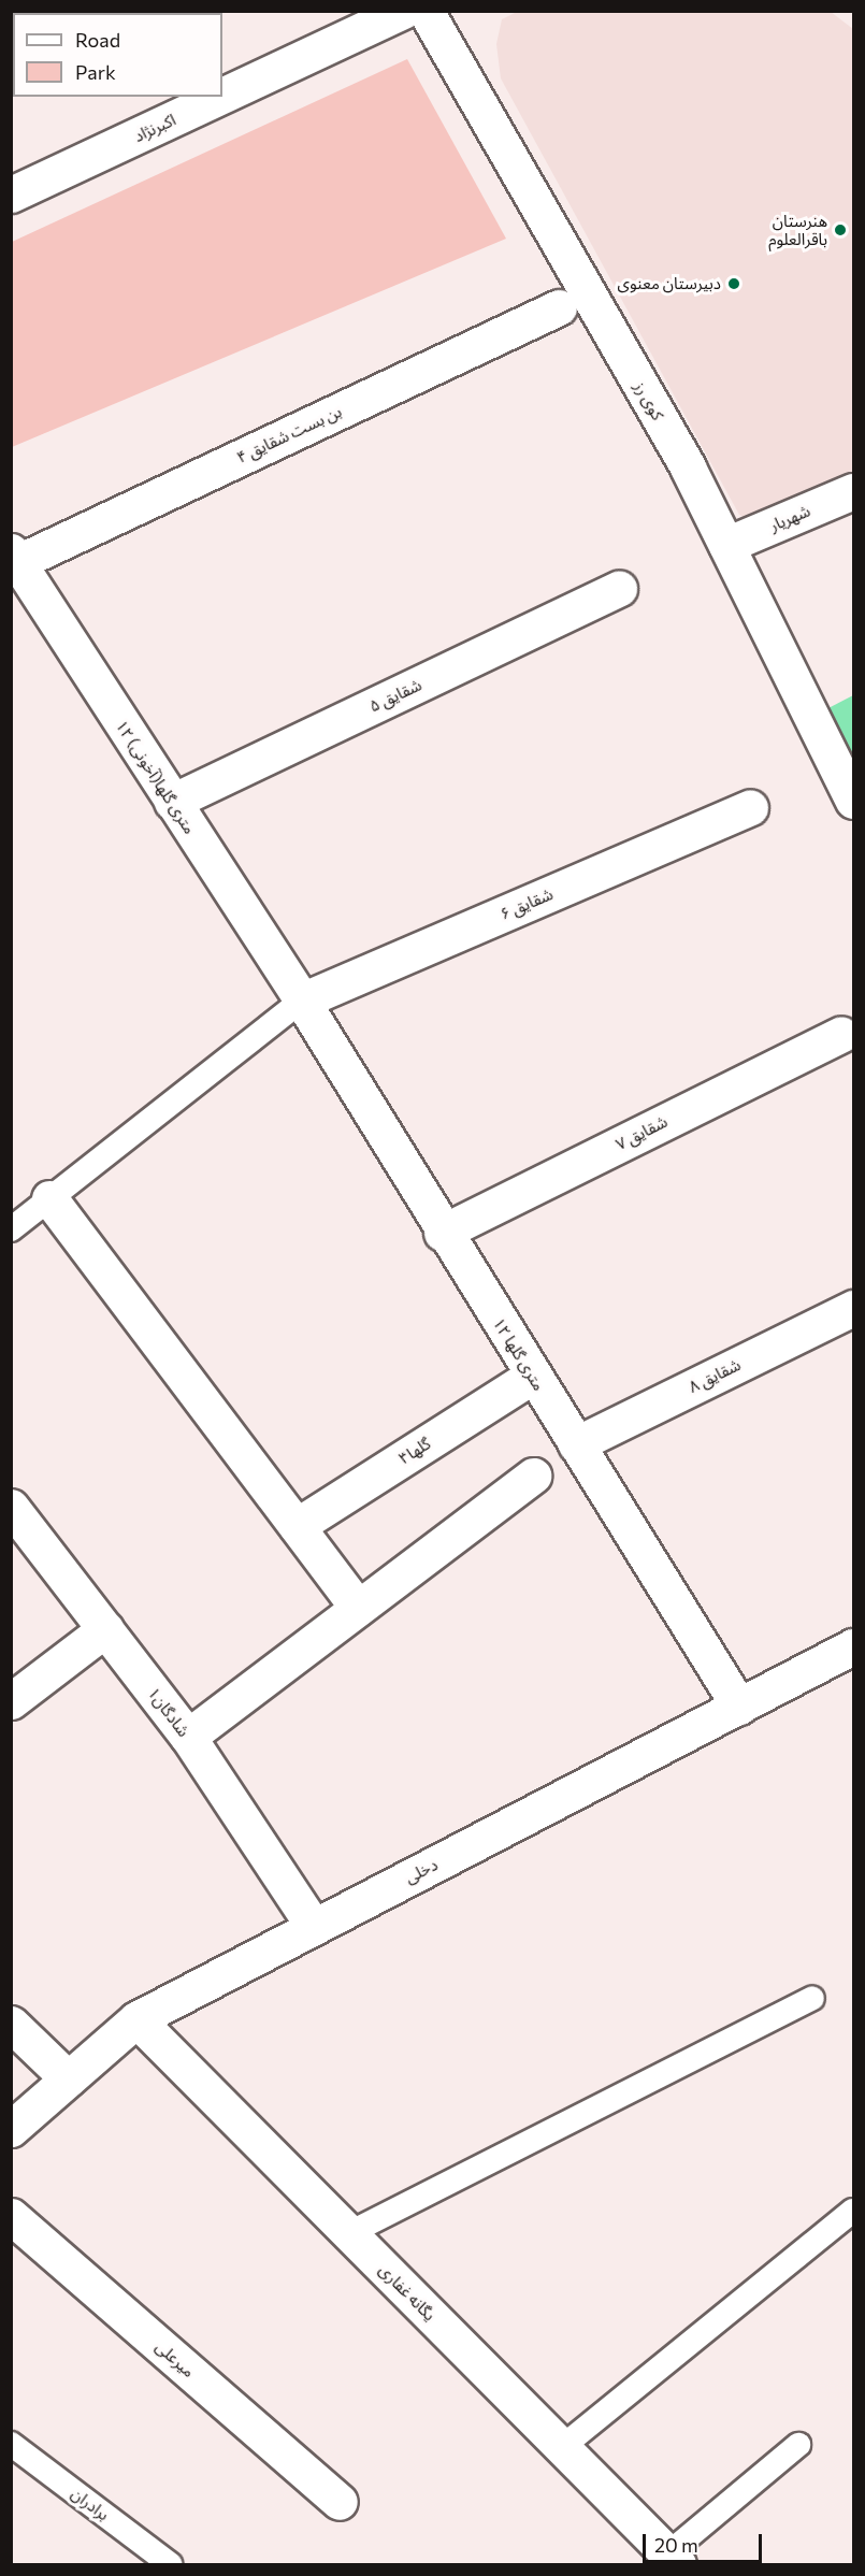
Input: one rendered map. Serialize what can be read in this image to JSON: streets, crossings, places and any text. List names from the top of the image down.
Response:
{
  "streets": {
    "street": [
      "اکبرنژاد",
      "کوی رز",
      "بن بست شقایق ۴",
      "شهریار",
      "شقایق ۵",
      "۱۲ متری گلها(آخونی)",
      "شقایق ۶",
      "شقایق ۷",
      "۱۲ متری گلها",
      "شقایق ۸",
      "گلها۳",
      "شادگان۱",
      "دخلی",
      "یگانه غفاری",
      "میرعلی"
    ],
    "lane": ["برادران"]
  },
  "crossings": [
    ["کوی رز", "شهریار"],
    ["بن بست شقایق ۴", "۱۲ متری گلها(آخونی)"],
    ["شقایق ۵", "۱۲ متری گلها(آخونی)"],
    ["۱۲ متری گلها(آخونی)", "شقایق ۶"],
    ["۱۲ متری گلها(آخونی)", "۱۲ متری گلها"],
    ["شقایق ۶", "۱۲ متری گلها"],
    ["شقایق ۷", "۱۲ متری گلها"],
    ["۱۲ متری گلها", "شقایق ۸"],
    ["۱۲ متری گلها", "گلها۳"],
    ["۱۲ متری گلها", "دخلی"],
    ["شادگان۱", "دخلی"],
    ["دخلی", "یگانه غفاری"]
  ],
  "places": ["هنرستان باقرالعلوم", "دبیرستان معنوی"],
  "legend": ["Road", "Park"],
  "scale_bar": "20 m"
}
